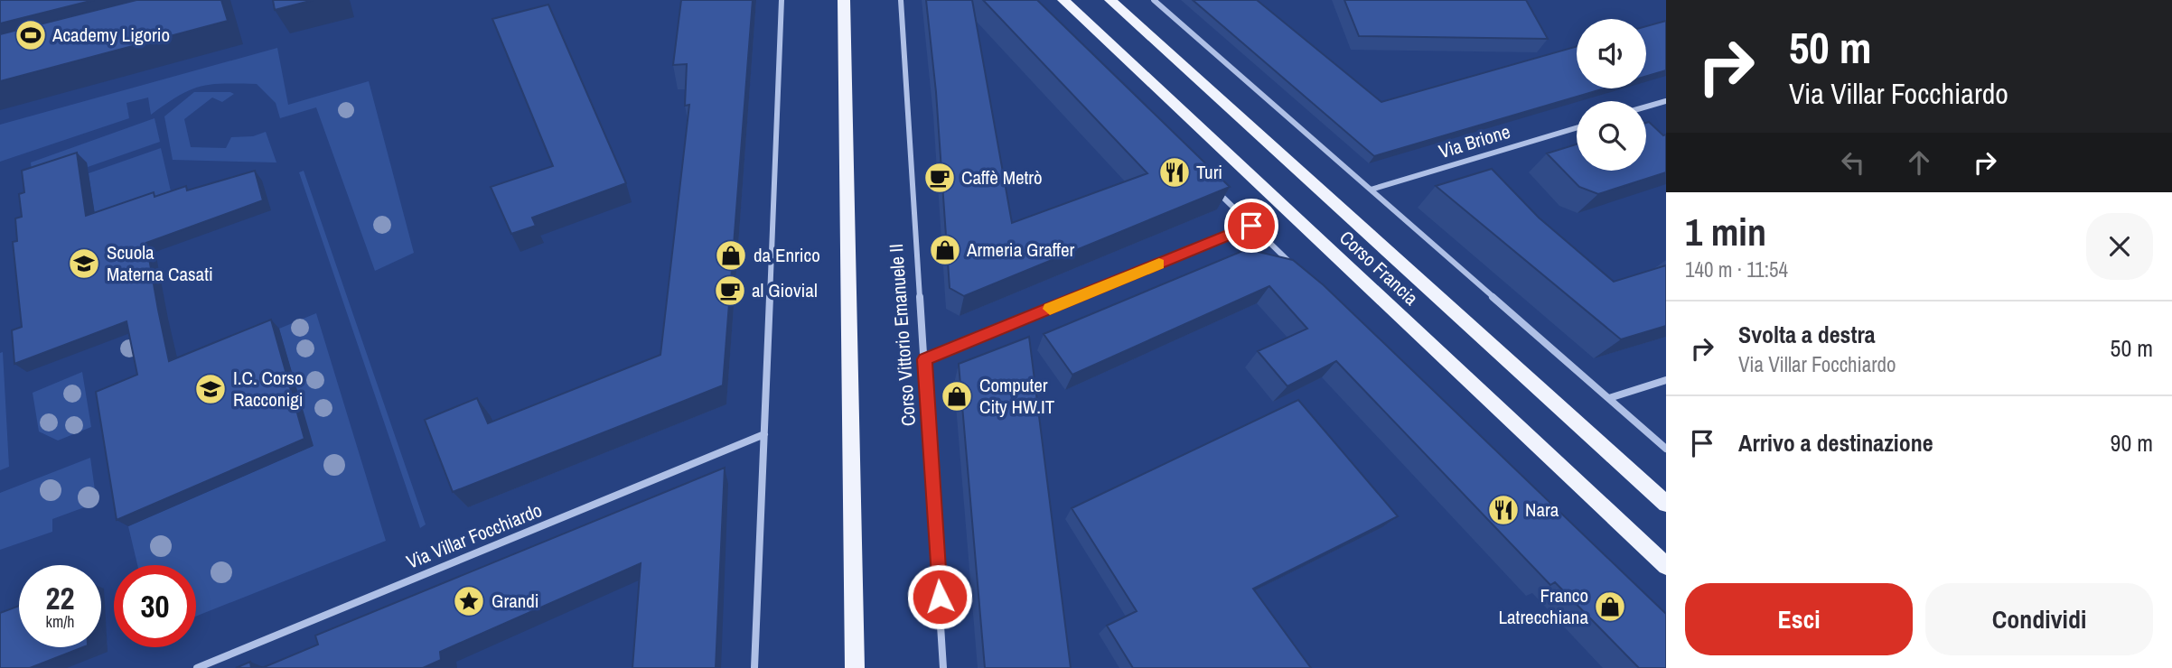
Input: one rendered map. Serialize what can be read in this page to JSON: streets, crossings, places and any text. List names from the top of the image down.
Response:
{
  "streets": {
    "main road": ["Corso Francia"],
    "street": ["Via Brione", "Corso Vittorio Emanuele II", "Via Villar Focchiardo"]
  },
  "places": {
    "sports": ["Academy Ligorio"],
    "restaurant": ["Turi", "Nara"],
    "cafe": ["Caffè Metrò", "al Giovial"],
    "shop": [
      "Armeria Graffer",
      "da Enrico",
      "Computer City HW.IT",
      "Franco Latrecchiana"
    ],
    "school or university": ["Scuola Materna Casati", "I.C. Corso Racconigi"],
    "place": ["Grandi"]
  },
  "page": {
    "turn": ["50 m", "Via Villar Focchiardo"],
    "heading": ["1 min", "140 m · 11:54"],
    "list": [
      {
        "name": "Svolta a destra",
        "note": "Via Villar Focchiardo",
        "value": "50 m"
      },
      {
        "name": "Arrivo a destinazione",
        "value": "90 m"
      }
    ],
    "speed": "22 km/h",
    "limit": "30",
    "buttons": ["Esci", "Condividi"]
  }
}
